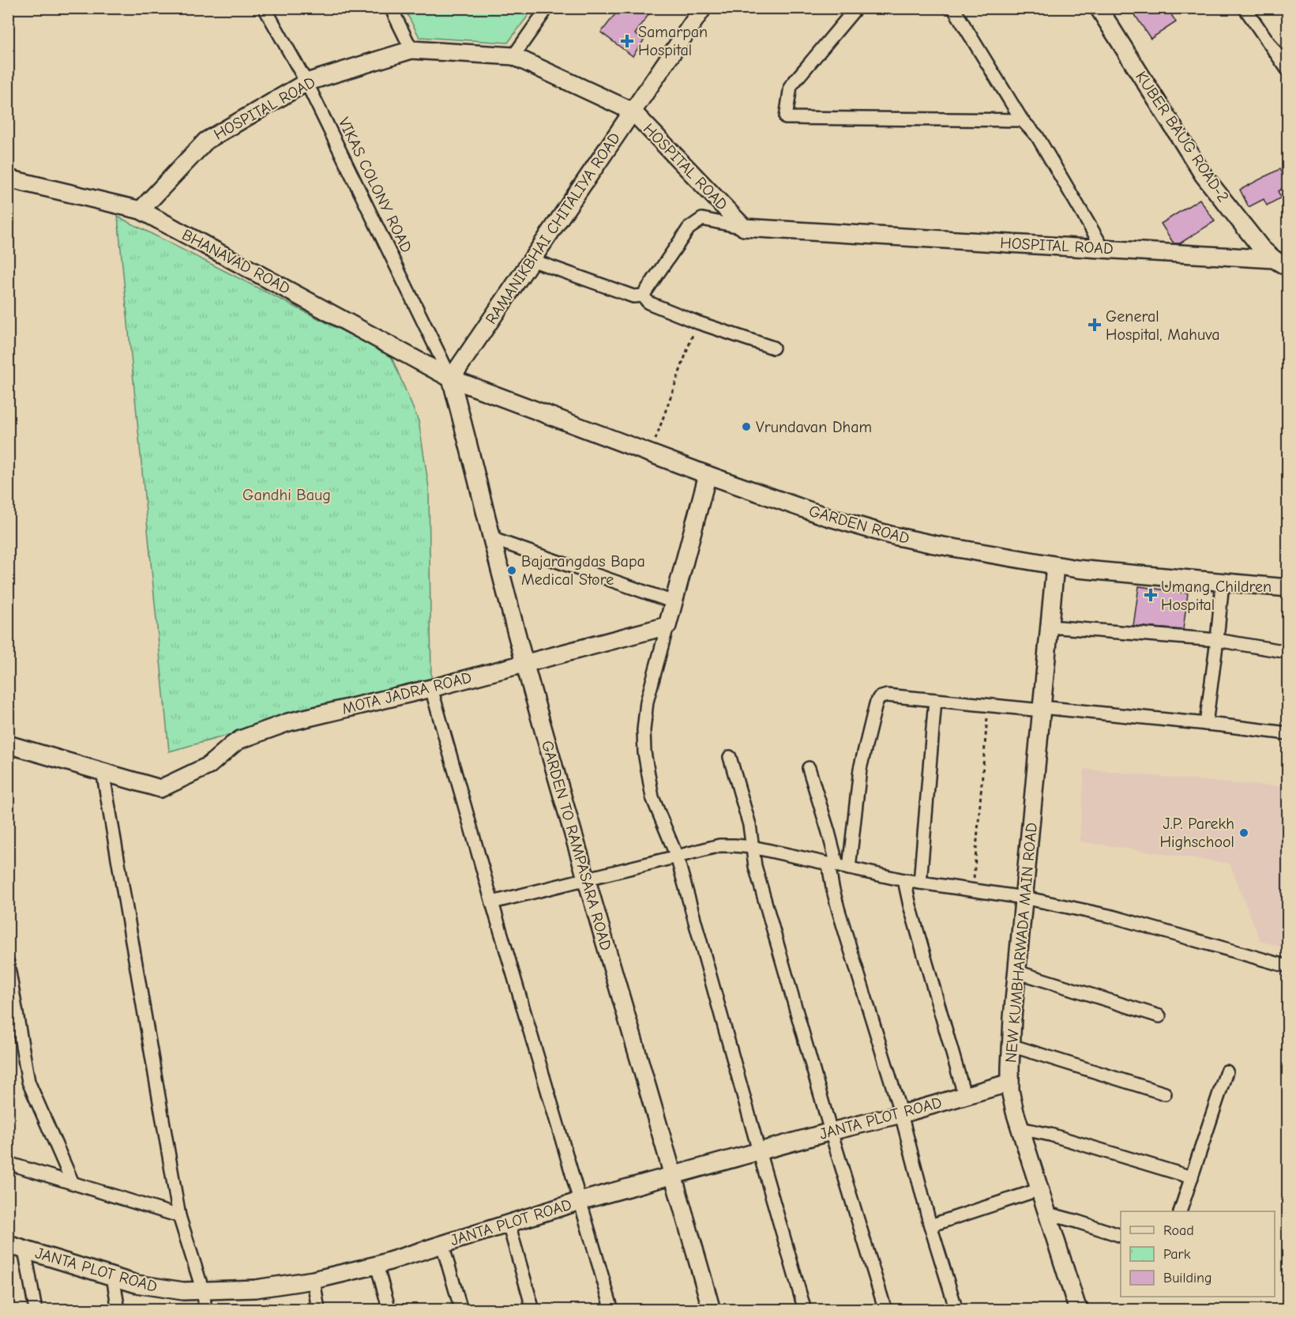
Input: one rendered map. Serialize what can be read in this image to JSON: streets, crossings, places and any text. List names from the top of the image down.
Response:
{
  "streets": {
    "main road": [
      "HOSPITAL ROAD",
      "KUBER BAUG ROAD-2",
      "RAMANIKBHAI CHITALIYA ROAD",
      "BHANAVAD ROAD",
      "GARDEN ROAD",
      "MOTA JADRA ROAD",
      "GARDEN TO RAMPASARA ROAD",
      "NEW KUMBHARWADA MAIN ROAD",
      "JANTA PLOT ROAD"
    ],
    "street": ["VIKAS COLONY ROAD"]
  },
  "crossings": [
    ["HOSPITAL ROAD", "KUBER BAUG ROAD-2"],
    ["HOSPITAL ROAD", "VIKAS COLONY ROAD"],
    ["HOSPITAL ROAD", "RAMANIKBHAI CHITALIYA ROAD"],
    ["HOSPITAL ROAD", "BHANAVAD ROAD"],
    ["VIKAS COLONY ROAD", "RAMANIKBHAI CHITALIYA ROAD"],
    ["VIKAS COLONY ROAD", "BHANAVAD ROAD"],
    ["VIKAS COLONY ROAD", "GARDEN ROAD"],
    ["VIKAS COLONY ROAD", "GARDEN TO RAMPASARA ROAD"],
    ["RAMANIKBHAI CHITALIYA ROAD", "BHANAVAD ROAD"],
    ["RAMANIKBHAI CHITALIYA ROAD", "GARDEN ROAD"],
    ["RAMANIKBHAI CHITALIYA ROAD", "GARDEN TO RAMPASARA ROAD"],
    ["BHANAVAD ROAD", "GARDEN ROAD"],
    ["BHANAVAD ROAD", "GARDEN TO RAMPASARA ROAD"],
    ["GARDEN ROAD", "GARDEN TO RAMPASARA ROAD"],
    ["GARDEN ROAD", "NEW KUMBHARWADA MAIN ROAD"],
    ["MOTA JADRA ROAD", "GARDEN TO RAMPASARA ROAD"],
    ["GARDEN TO RAMPASARA ROAD", "JANTA PLOT ROAD"],
    ["NEW KUMBHARWADA MAIN ROAD", "JANTA PLOT ROAD"]
  ],
  "parks": ["Gandhi Baug"],
  "places": {
    "health": ["Samarpan Hospital", "General Hospital, Mahuva", "Umang Children Hospital"],
    "other": ["Vrundavan Dham", "Bajarangdas Bapa Medical Store", "J.P. Parekh Highschool"]
  },
  "legend": ["Road", "Park", "Building"]
}
